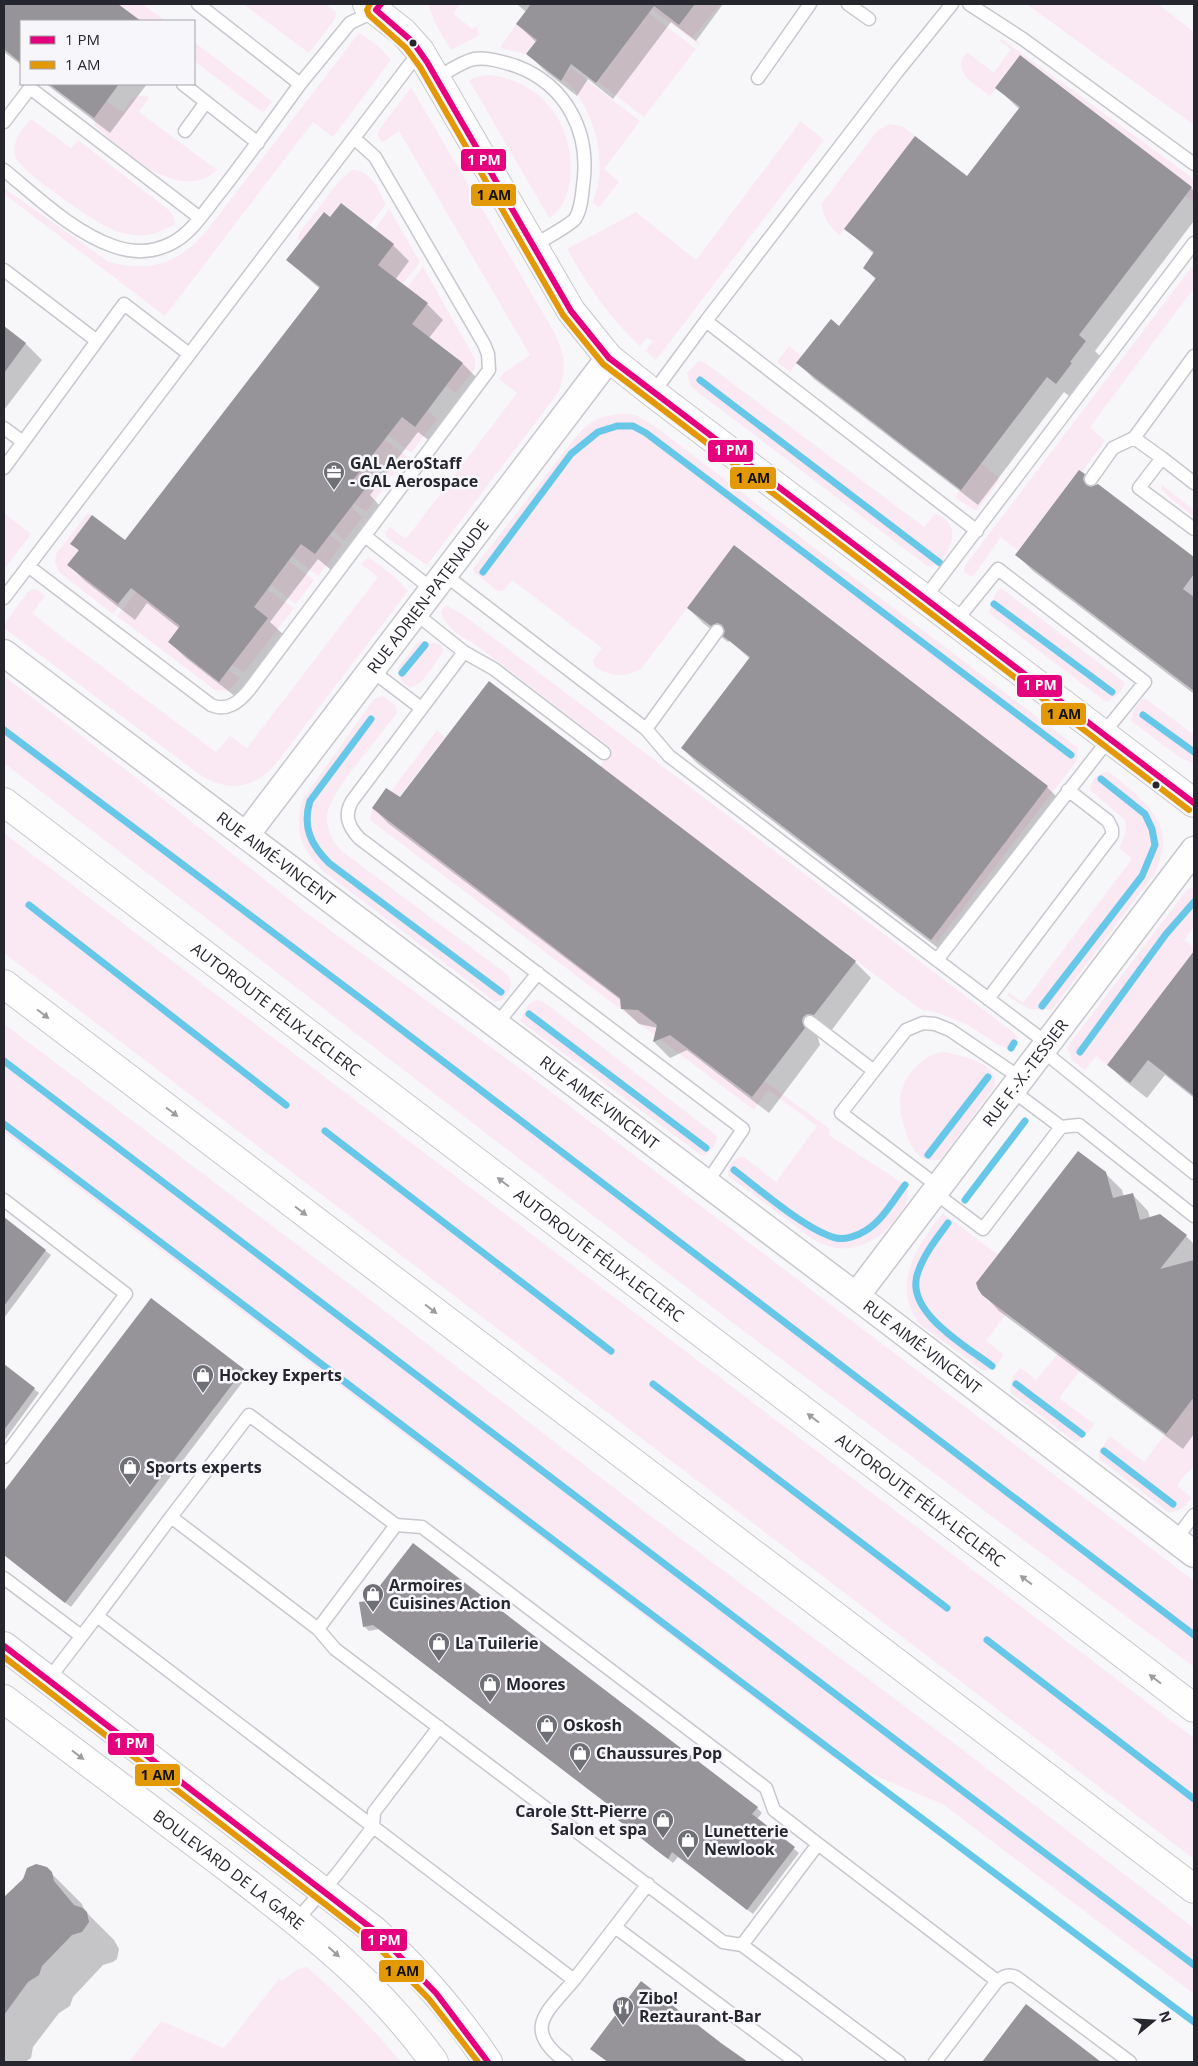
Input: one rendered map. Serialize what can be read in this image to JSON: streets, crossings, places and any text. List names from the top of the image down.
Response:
{
  "streets": {
    "main road": ["AUTOROUTE FÉLIX-LECLERC", "BOULEVARD DE LA GARE"],
    "street": ["RUE ADRIEN-PATENAUDE", "RUE AIMÉ-VINCENT", "RUE F.-X.-TESSIER"]
  },
  "crossings": [
    ["RUE ADRIEN-PATENAUDE", "RUE AIMÉ-VINCENT"],
    ["RUE AIMÉ-VINCENT", "RUE F.-X.-TESSIER"]
  ],
  "places": {
    "office": ["GAL AeroStaff - GAL Aerospace"],
    "shop": [
      "Hockey Experts",
      "Sports experts",
      "Armoires Cuisines Action",
      "La Tuilerie",
      "Moores",
      "Oskosh",
      "Chaussures Pop",
      "Carole Stt-Pierre Salon et spa",
      "Lunetterie Newlook"
    ],
    "restaurant": ["Zibo! Reztaurant-Bar"]
  },
  "legend": ["1 PM", "1 AM"],
  "north": "right"
}
